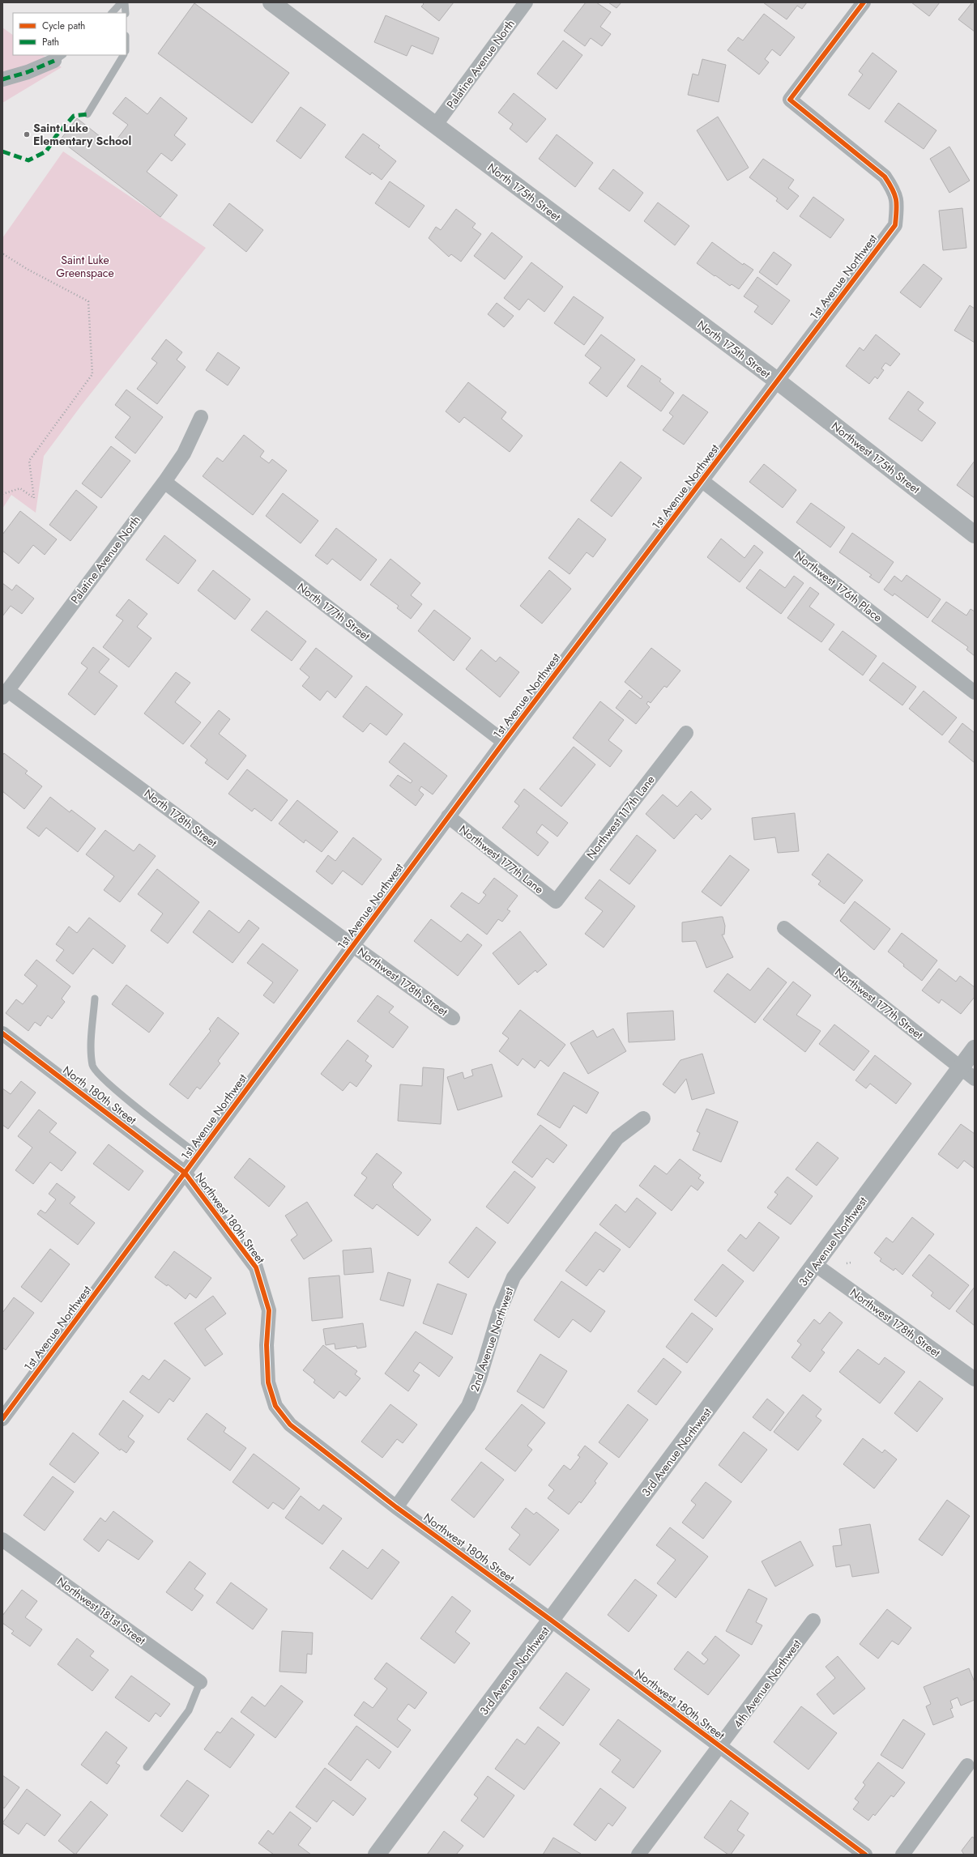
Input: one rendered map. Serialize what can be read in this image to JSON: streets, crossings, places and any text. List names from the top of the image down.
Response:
{
  "streets": {
    "street": [
      "Palatine Avenue North",
      "North 175th Street",
      "1st Avenue Northwest",
      "Northwest 175th Street",
      "Northwest 176th Place",
      "North 177th Street",
      "Northwest 117th Lane",
      "North 178th Street",
      "Northwest 177th Lane",
      "Northwest 178th Street",
      "Northwest 177th Street",
      "North 180th Street",
      "Northwest 180th Street",
      "3rd Avenue Northwest",
      "2nd Avenue Northwest",
      "Northwest 181st Street",
      "4th Avenue Northwest"
    ]
  },
  "crossings": [
    ["Palatine Avenue North", "North 175th Street"],
    ["Palatine Avenue North", "North 177th Street"],
    ["Palatine Avenue North", "North 178th Street"],
    ["North 175th Street", "1st Avenue Northwest"],
    ["North 175th Street", "Northwest 175th Street"],
    ["1st Avenue Northwest", "Northwest 175th Street"],
    ["1st Avenue Northwest", "Northwest 176th Place"],
    ["1st Avenue Northwest", "North 177th Street"],
    ["1st Avenue Northwest", "North 178th Street"],
    ["1st Avenue Northwest", "Northwest 177th Lane"],
    ["1st Avenue Northwest", "Northwest 178th Street"],
    ["1st Avenue Northwest", "North 180th Street"],
    ["1st Avenue Northwest", "Northwest 180th Street"],
    ["Northwest 117th Lane", "Northwest 177th Lane"],
    ["North 178th Street", "Northwest 178th Street"],
    ["Northwest 178th Street", "3rd Avenue Northwest"],
    ["Northwest 177th Street", "3rd Avenue Northwest"],
    ["North 180th Street", "Northwest 180th Street"],
    ["Northwest 180th Street", "3rd Avenue Northwest"],
    ["Northwest 180th Street", "2nd Avenue Northwest"],
    ["Northwest 180th Street", "4th Avenue Northwest"]
  ],
  "parks": ["Saint Luke Greenspace"],
  "places": ["Saint Luke Elementary School"],
  "legend": ["Cycle path", "Path"]
}
